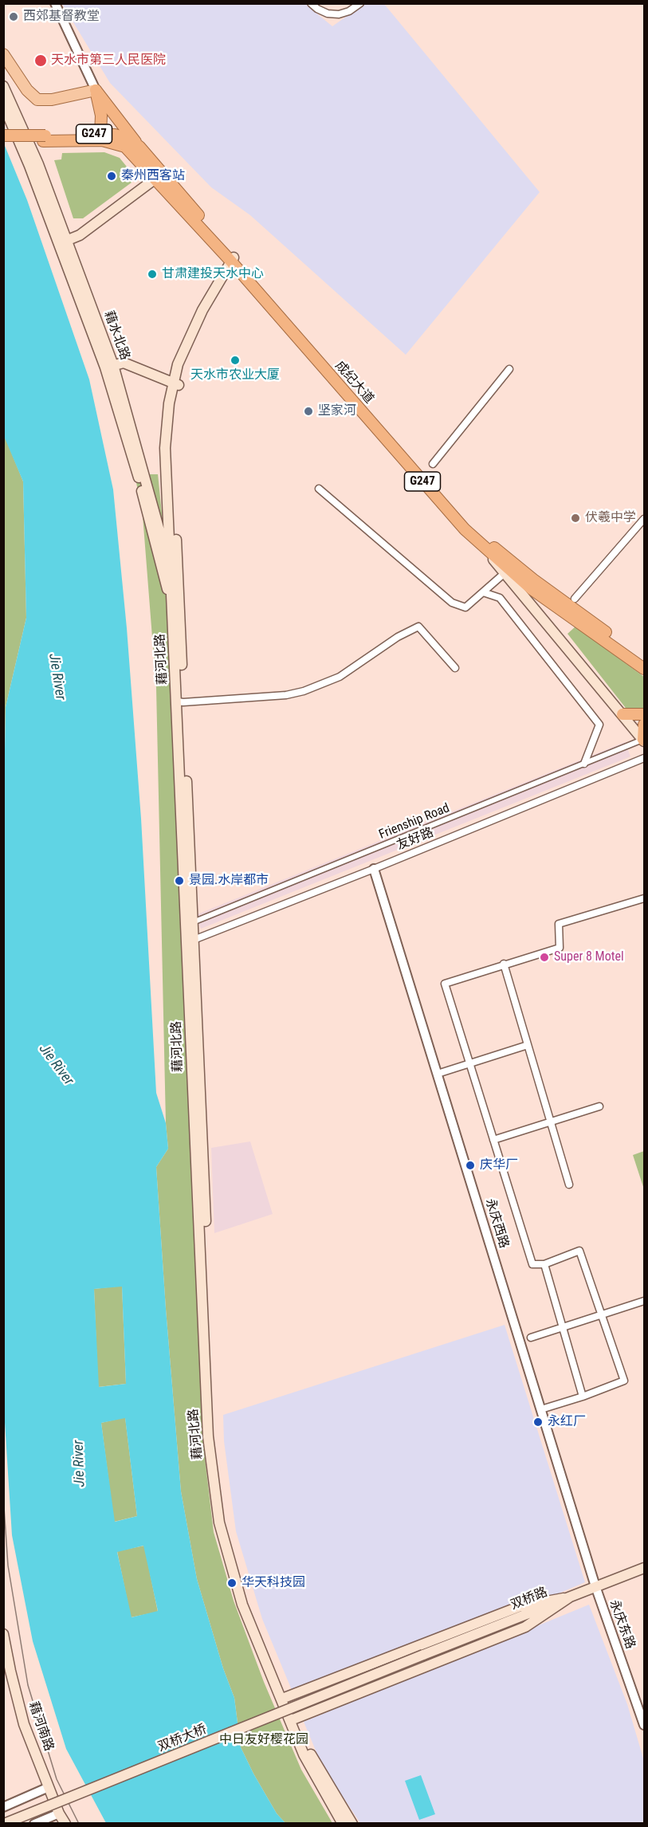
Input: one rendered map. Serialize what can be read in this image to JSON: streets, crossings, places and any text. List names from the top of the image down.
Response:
{
  "streets": {
    "highway": ["G247", "成纪大道"],
    "main road": [
      "藉水北路",
      "藉河北路",
      "双桥路",
      "藉河南路",
      "双桥大桥"
    ],
    "street": [
      "Frienship Road",
      "友好路",
      "永庆西路",
      "永庆东路"
    ]
  },
  "crossings": [
    ["G247", "成纪大道"],
    ["藉水北路", "藉河北路"],
    ["成纪大道", "藉河北路"],
    ["藉河北路", "Frienship Road"],
    ["藉河北路", "友好路"],
    ["友好路", "永庆西路"],
    ["永庆西路", "双桥路"],
    ["永庆西路", "永庆东路"],
    ["双桥路", "永庆东路"],
    ["双桥路", "双桥大桥"]
  ],
  "water": ["Jie River"],
  "parks": ["中日友好樱花园"],
  "places": [
    "西郊基督教堂",
    "天水市第三人民医院",
    "秦州西客站",
    "甘肃建投天水中心",
    "天水市农业大厦",
    "坚家河",
    "伏羲中学",
    "景园.水岸都市",
    "Super 8 Motel",
    "庆华厂",
    "永红厂",
    "华天科技园"
  ]
}
